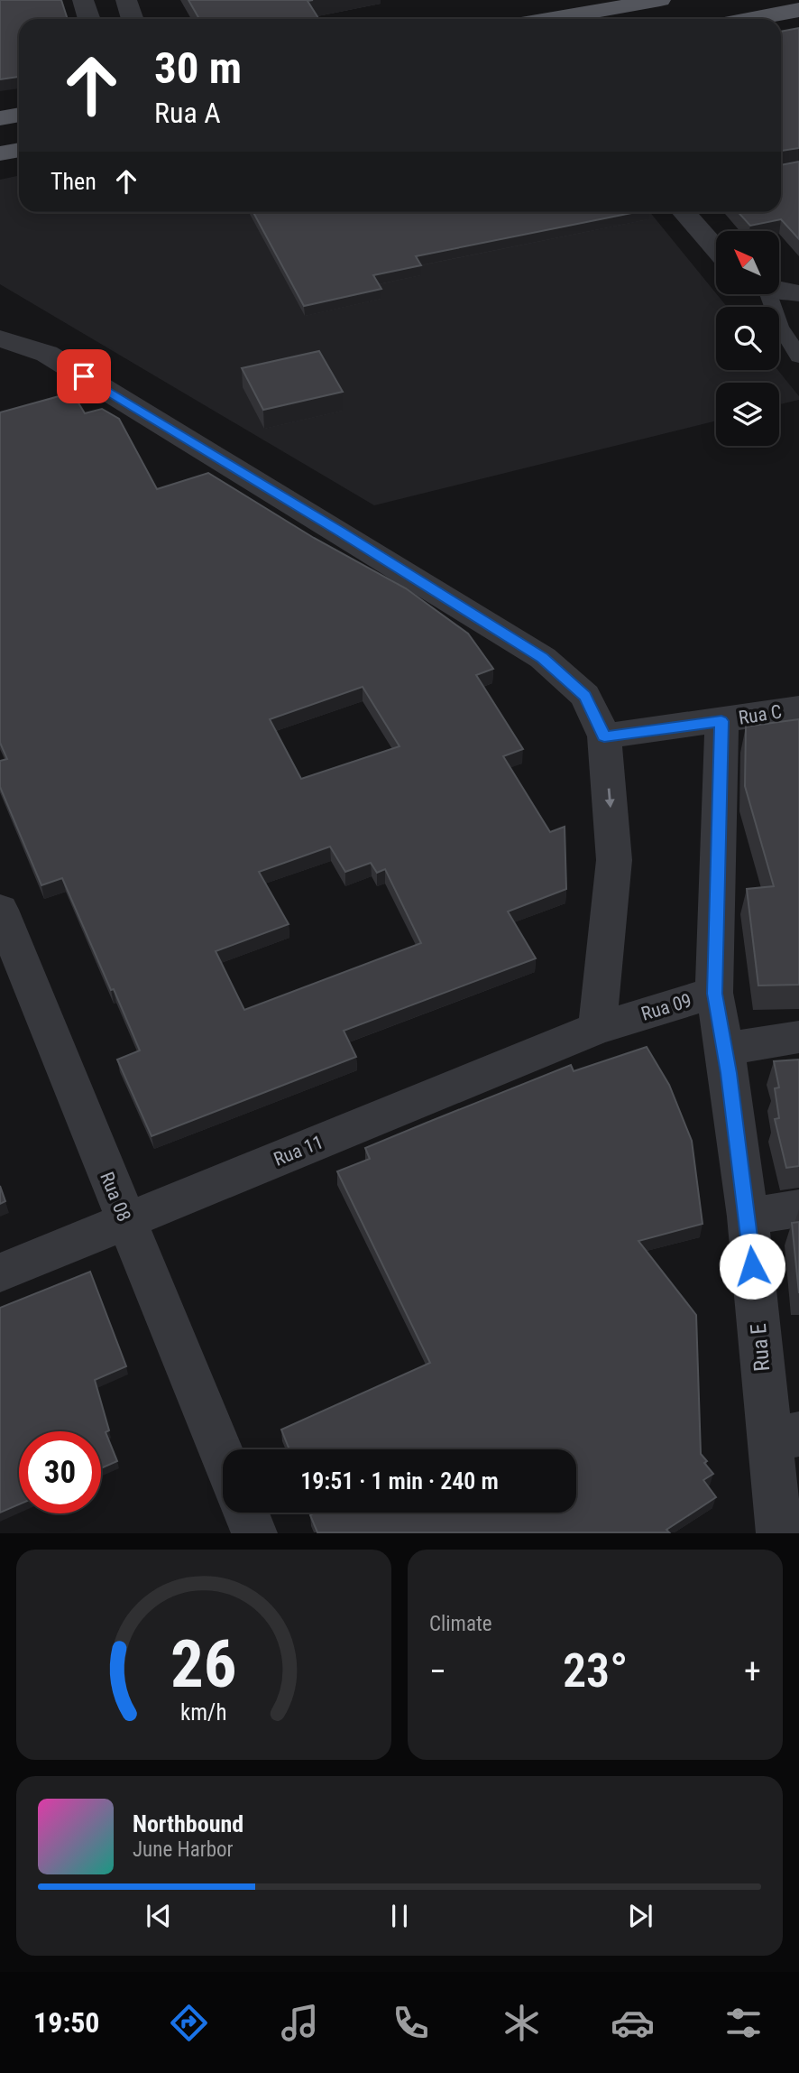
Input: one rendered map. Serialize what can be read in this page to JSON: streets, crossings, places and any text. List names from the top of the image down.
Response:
{
  "streets": {
    "street": [
      "Rua C",
      "Rua 09",
      "Rua 11",
      "Rua 08",
      "Rua E"
    ]
  },
  "crossings": [
    ["Rua C", "Rua 09"],
    ["Rua 09", "Rua 11"],
    ["Rua 09", "Rua E"],
    ["Rua 11", "Rua 08"]
  ],
  "north": "top left",
  "page": {
    "turn": ["30 m", "Rua A"],
    "then": "Then",
    "limit": "30",
    "trip": "19:51 · 1 min · 240 m",
    "tile": "Climate",
    "heat": ["−", "23°", "+"],
    "song": ["Northbound", "June Harbor"],
    "tabs": "19:50",
    "gauge": ["26", "km/h"]
  }
}
